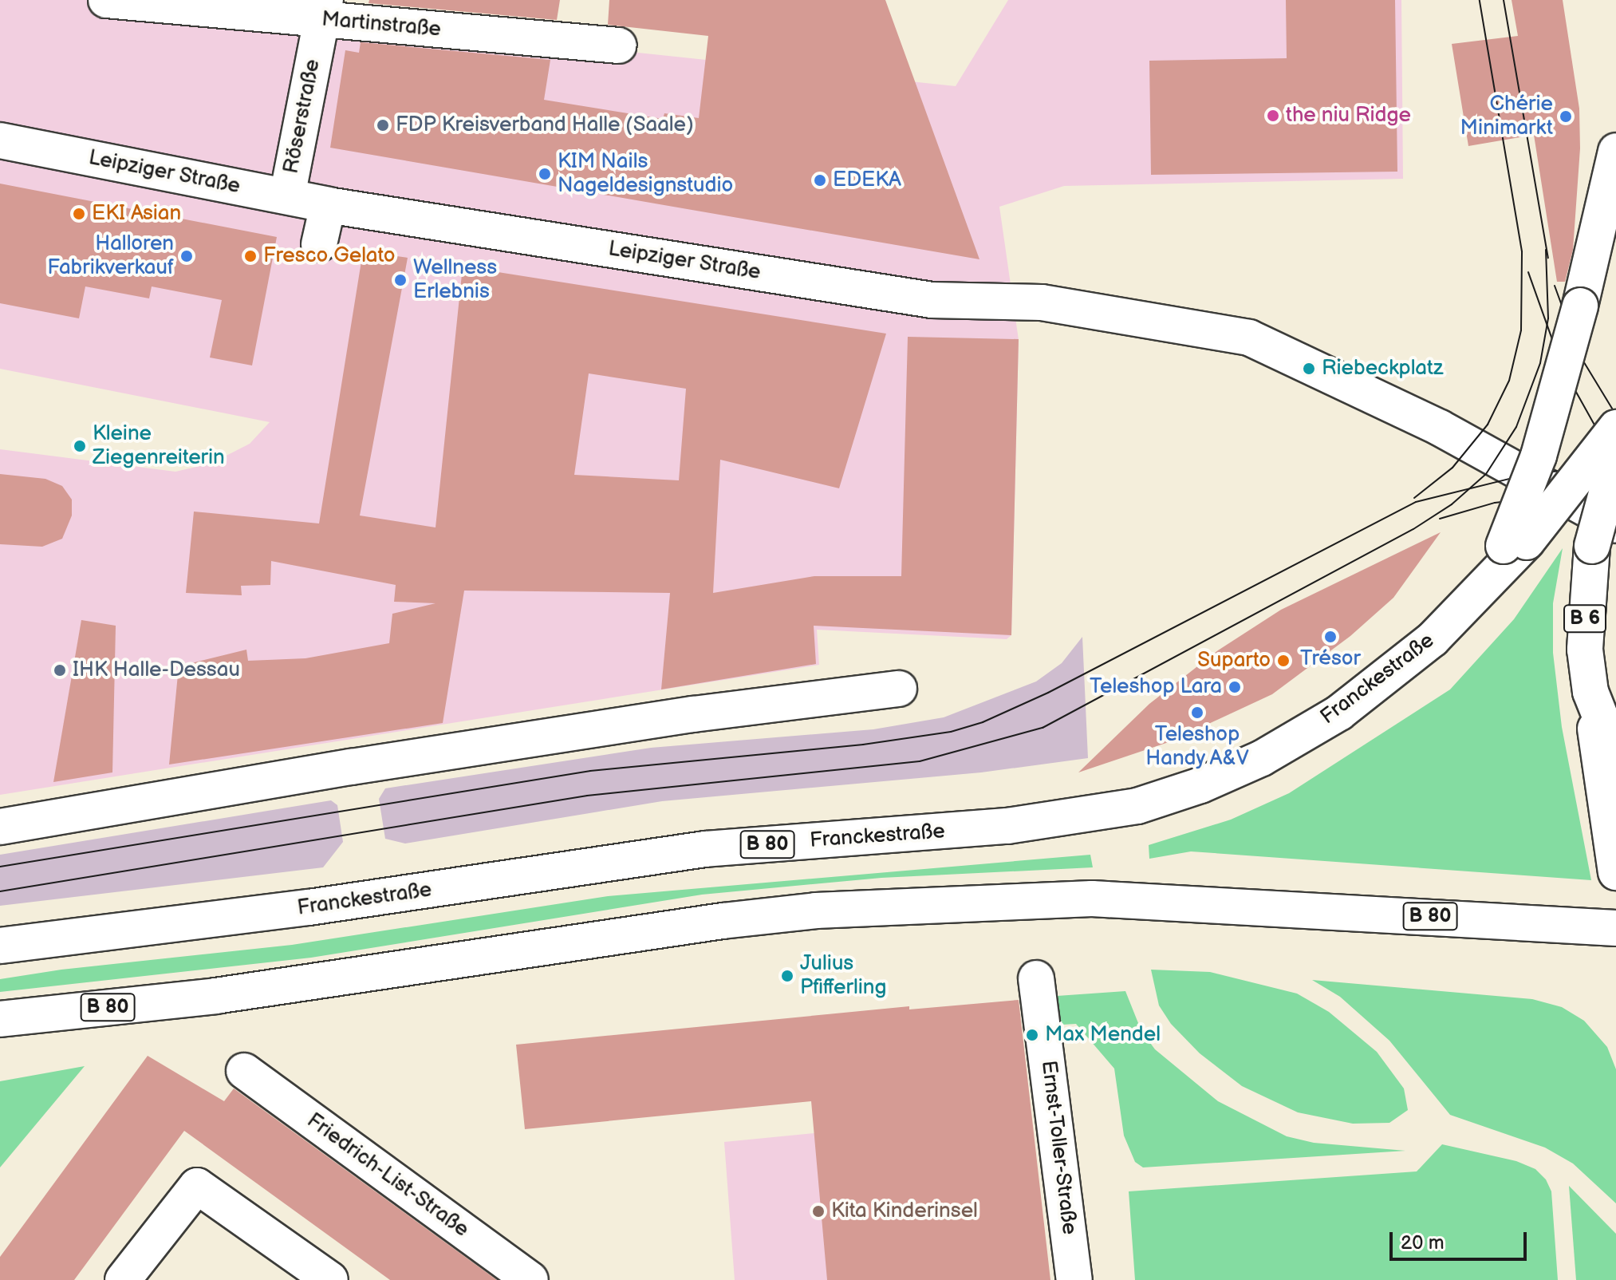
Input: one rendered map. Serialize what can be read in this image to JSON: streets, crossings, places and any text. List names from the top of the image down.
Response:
{
  "streets": {
    "main road": [
      "Martinstraße",
      "Röserstraße",
      "Leipziger Straße",
      "B 6",
      "Franckestraße",
      "B 80",
      "Ernst-Toller-Straße",
      "Friedrich-List-Straße"
    ]
  },
  "crossings": [
    ["Martinstraße", "Röserstraße"],
    ["Röserstraße", "Leipziger Straße"],
    ["Leipziger Straße", "B 6"],
    ["Franckestraße", "B 80"]
  ],
  "places": [
    "the niu Ridge",
    "Chérie Minimarkt",
    "FDP Kreisverband Halle (Saale)",
    "KIM Nails Nageldesignstudio",
    "EDEKA",
    "EKI Asian",
    "Halloren Fabrikverkauf",
    "Fresco Gelato",
    "Wellness Erlebnis",
    "Riebeckplatz",
    "Kleine Ziegenreiterin",
    "Trésor",
    "Suparto",
    "IHK Halle-Dessau",
    "Teleshop Lara",
    "Teleshop Handy A&V",
    "Julius Pfifferling",
    "Max Mendel",
    "Kita Kinderinsel"
  ],
  "scale_bar": "20 m"
}
